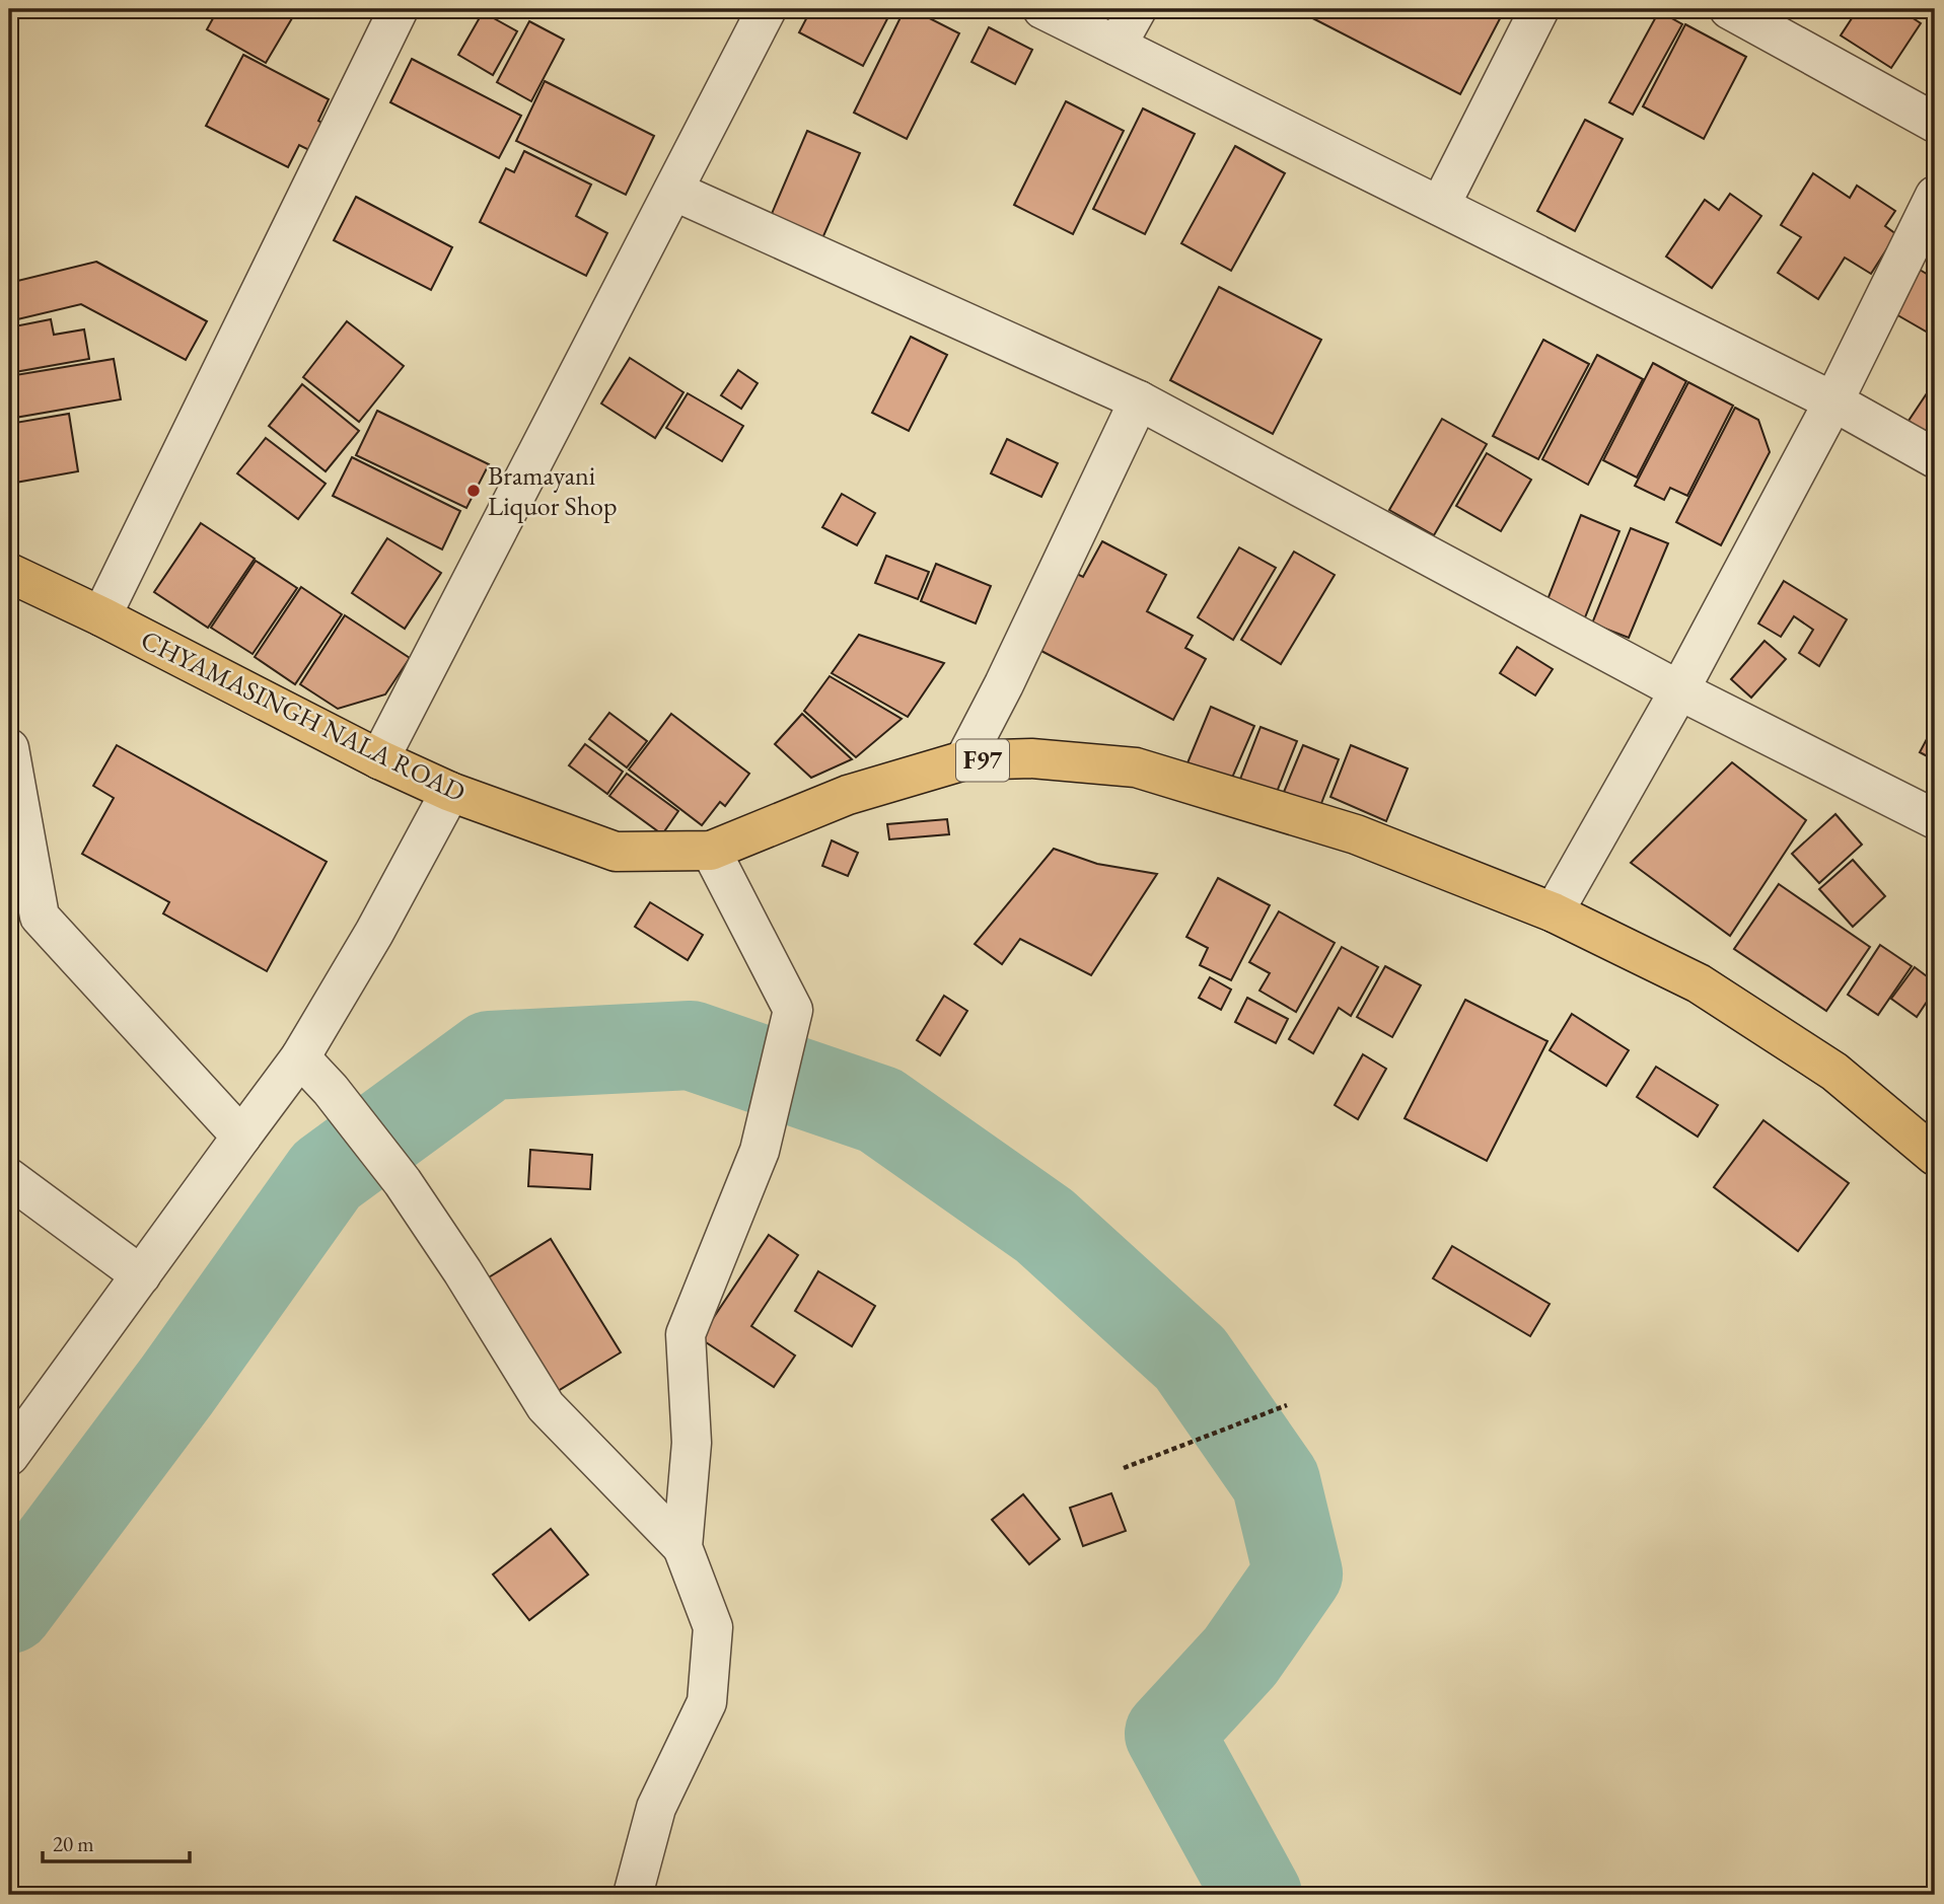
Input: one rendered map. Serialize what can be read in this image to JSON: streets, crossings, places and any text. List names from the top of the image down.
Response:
{
  "streets": {
    "main road": ["CHYAMASINGH NALA ROAD", "F97"]
  },
  "places": ["Bramayani Liquor Shop"],
  "scale_bar": "20 m"
}
